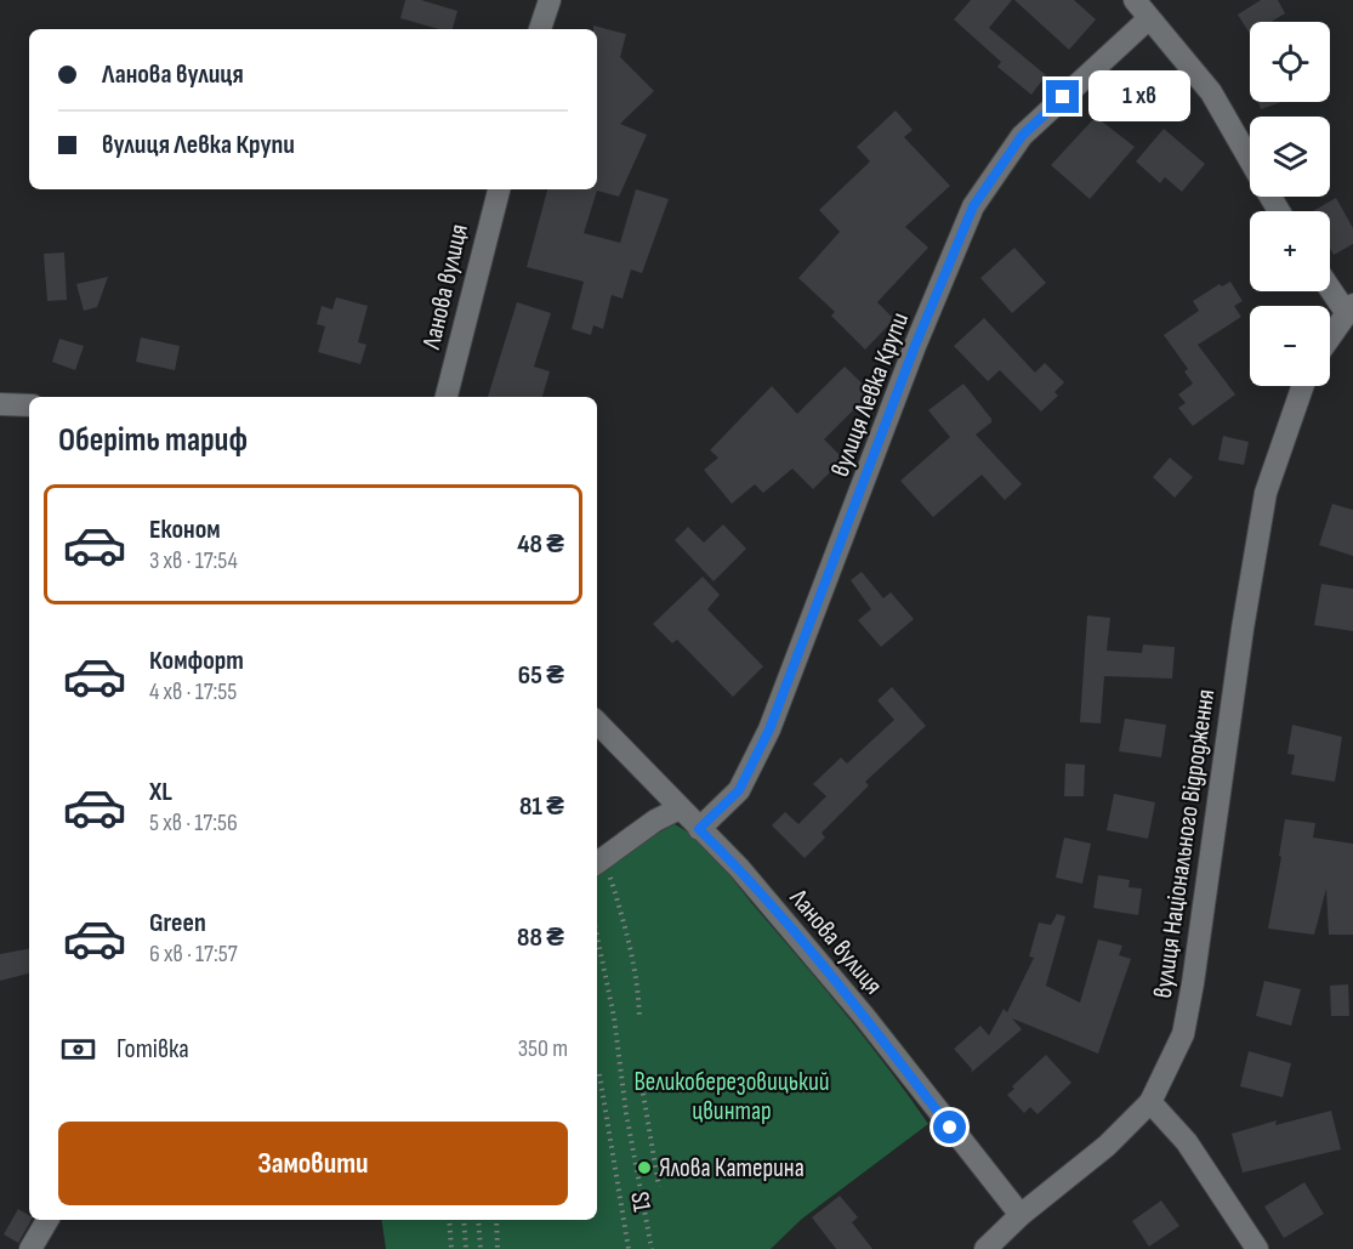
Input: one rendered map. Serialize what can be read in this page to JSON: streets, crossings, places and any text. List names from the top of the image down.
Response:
{
  "streets": {
    "street": ["Ланова вулиця", "вулиця Левка Крупи", "вулиця Національного Відродження"],
    "path": ["S1"]
  },
  "crossings": [
    ["Ланова вулиця", "вулиця Левка Крупи"],
    ["Ланова вулиця", "вулиця Національного Відродження"]
  ],
  "parks": ["Великоберезовицький цвинтар"],
  "places": ["Ялова Катерина"],
  "page": {
    "map_buttons": ["+", "−"],
    "banner": ["Ланова вулиця", "вулиця Левка Крупи"],
    "bubble": "1 хв",
    "heading": "Оберіть тариф",
    "list": [
      {
        "name": "Економ",
        "note": "3 хв · 17:54",
        "value": "48 ₴"
      },
      {
        "name": "Комфорт",
        "note": "4 хв · 17:55",
        "value": "65 ₴"
      },
      {
        "name": "XL",
        "note": "5 хв · 17:56",
        "value": "81 ₴"
      },
      {
        "name": "Green",
        "note": "6 хв · 17:57",
        "value": "88 ₴"
      }
    ],
    "pay": ["Готівка", "350 m"],
    "buttons": "Замовити"
  }
}
